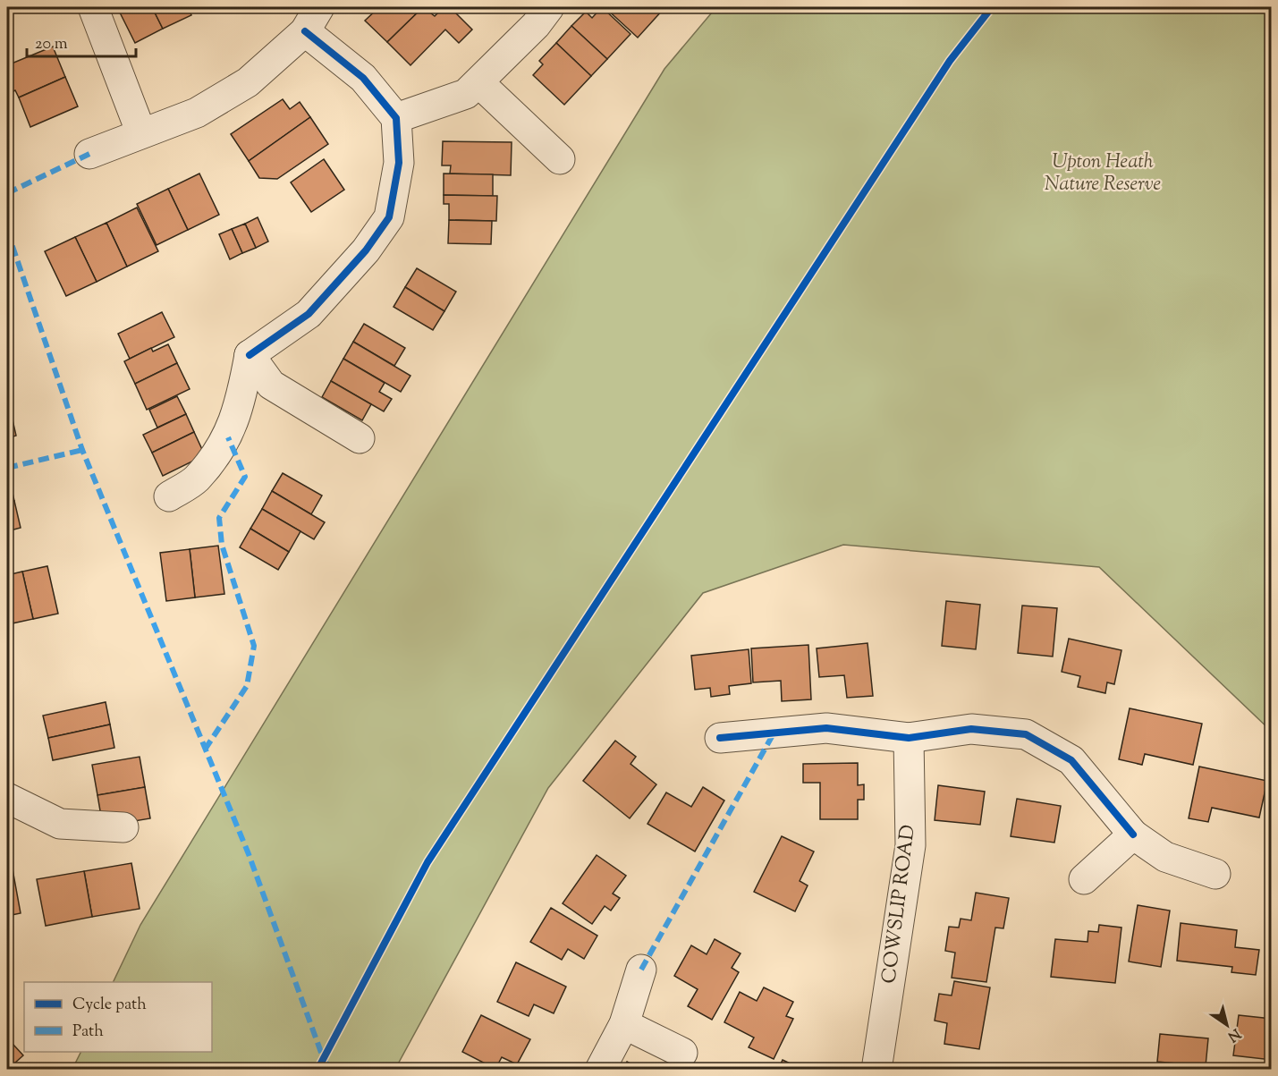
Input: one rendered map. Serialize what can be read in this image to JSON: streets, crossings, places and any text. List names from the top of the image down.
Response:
{
  "streets": {
    "street": ["COWSLIP ROAD"]
  },
  "parks": ["Upton Heath Nature Reserve"],
  "legend": ["Cycle path", "Path"],
  "scale_bar": "20 m",
  "north": "bottom right"
}
